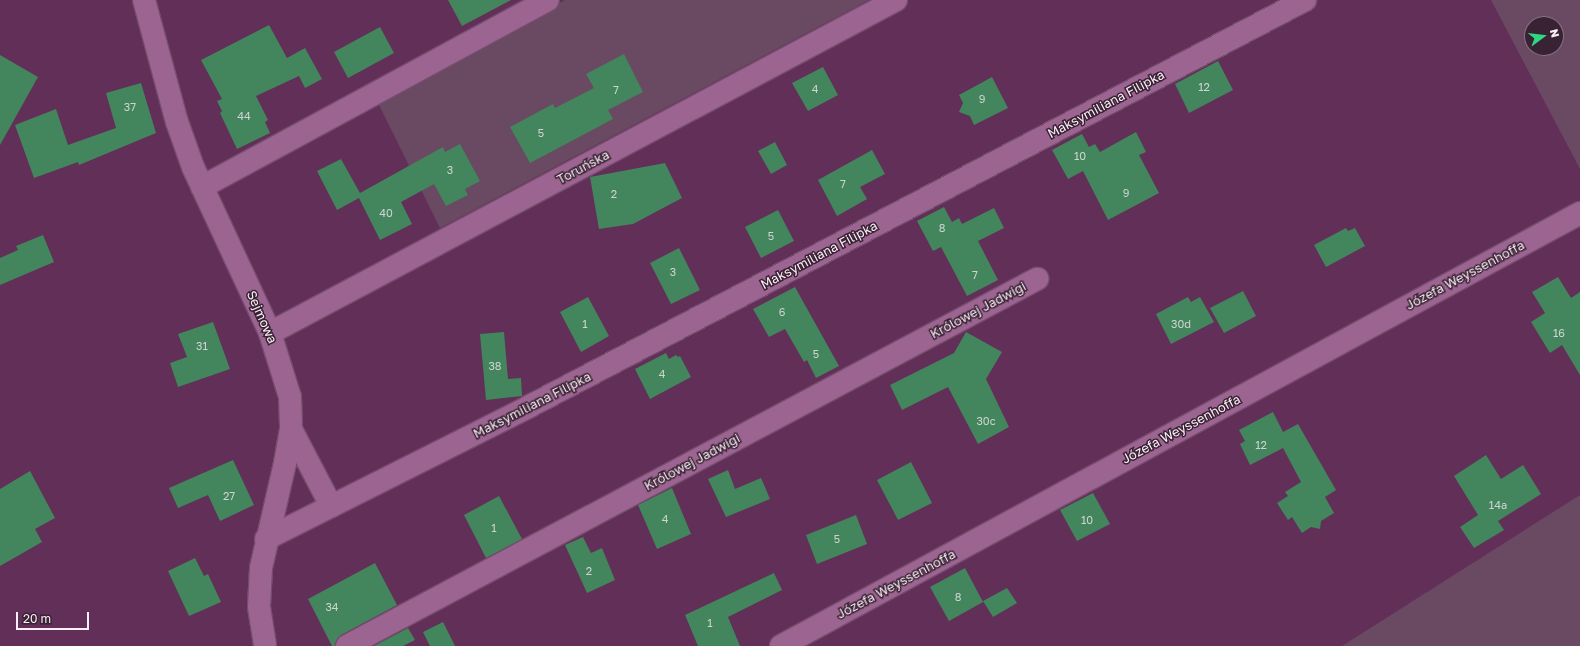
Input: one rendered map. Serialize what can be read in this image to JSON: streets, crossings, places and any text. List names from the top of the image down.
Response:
{
  "streets": {
    "street": [
      "Maksymiliana Filipka",
      "Toruńska",
      "Józefa Weyssenhoffa",
      "Królowej Jadwigi",
      "Sejmowa"
    ]
  },
  "crossings": [
    ["Maksymiliana Filipka", "Sejmowa"],
    ["Toruńska", "Sejmowa"]
  ],
  "house_numbers": [
    "12",
    "4",
    "7",
    "9",
    "37",
    "44",
    "5",
    "10",
    "3",
    "7",
    "9",
    "2",
    "40",
    "8",
    "5",
    "3",
    "7",
    "6",
    "1",
    "30d",
    "16",
    "31",
    "5",
    "38",
    "4",
    "30c",
    "12",
    "27",
    "14a",
    "4",
    "10",
    "1",
    "5",
    "2",
    "8",
    "34",
    "1"
  ],
  "scale_bar": "20 m",
  "north": "right"
}
